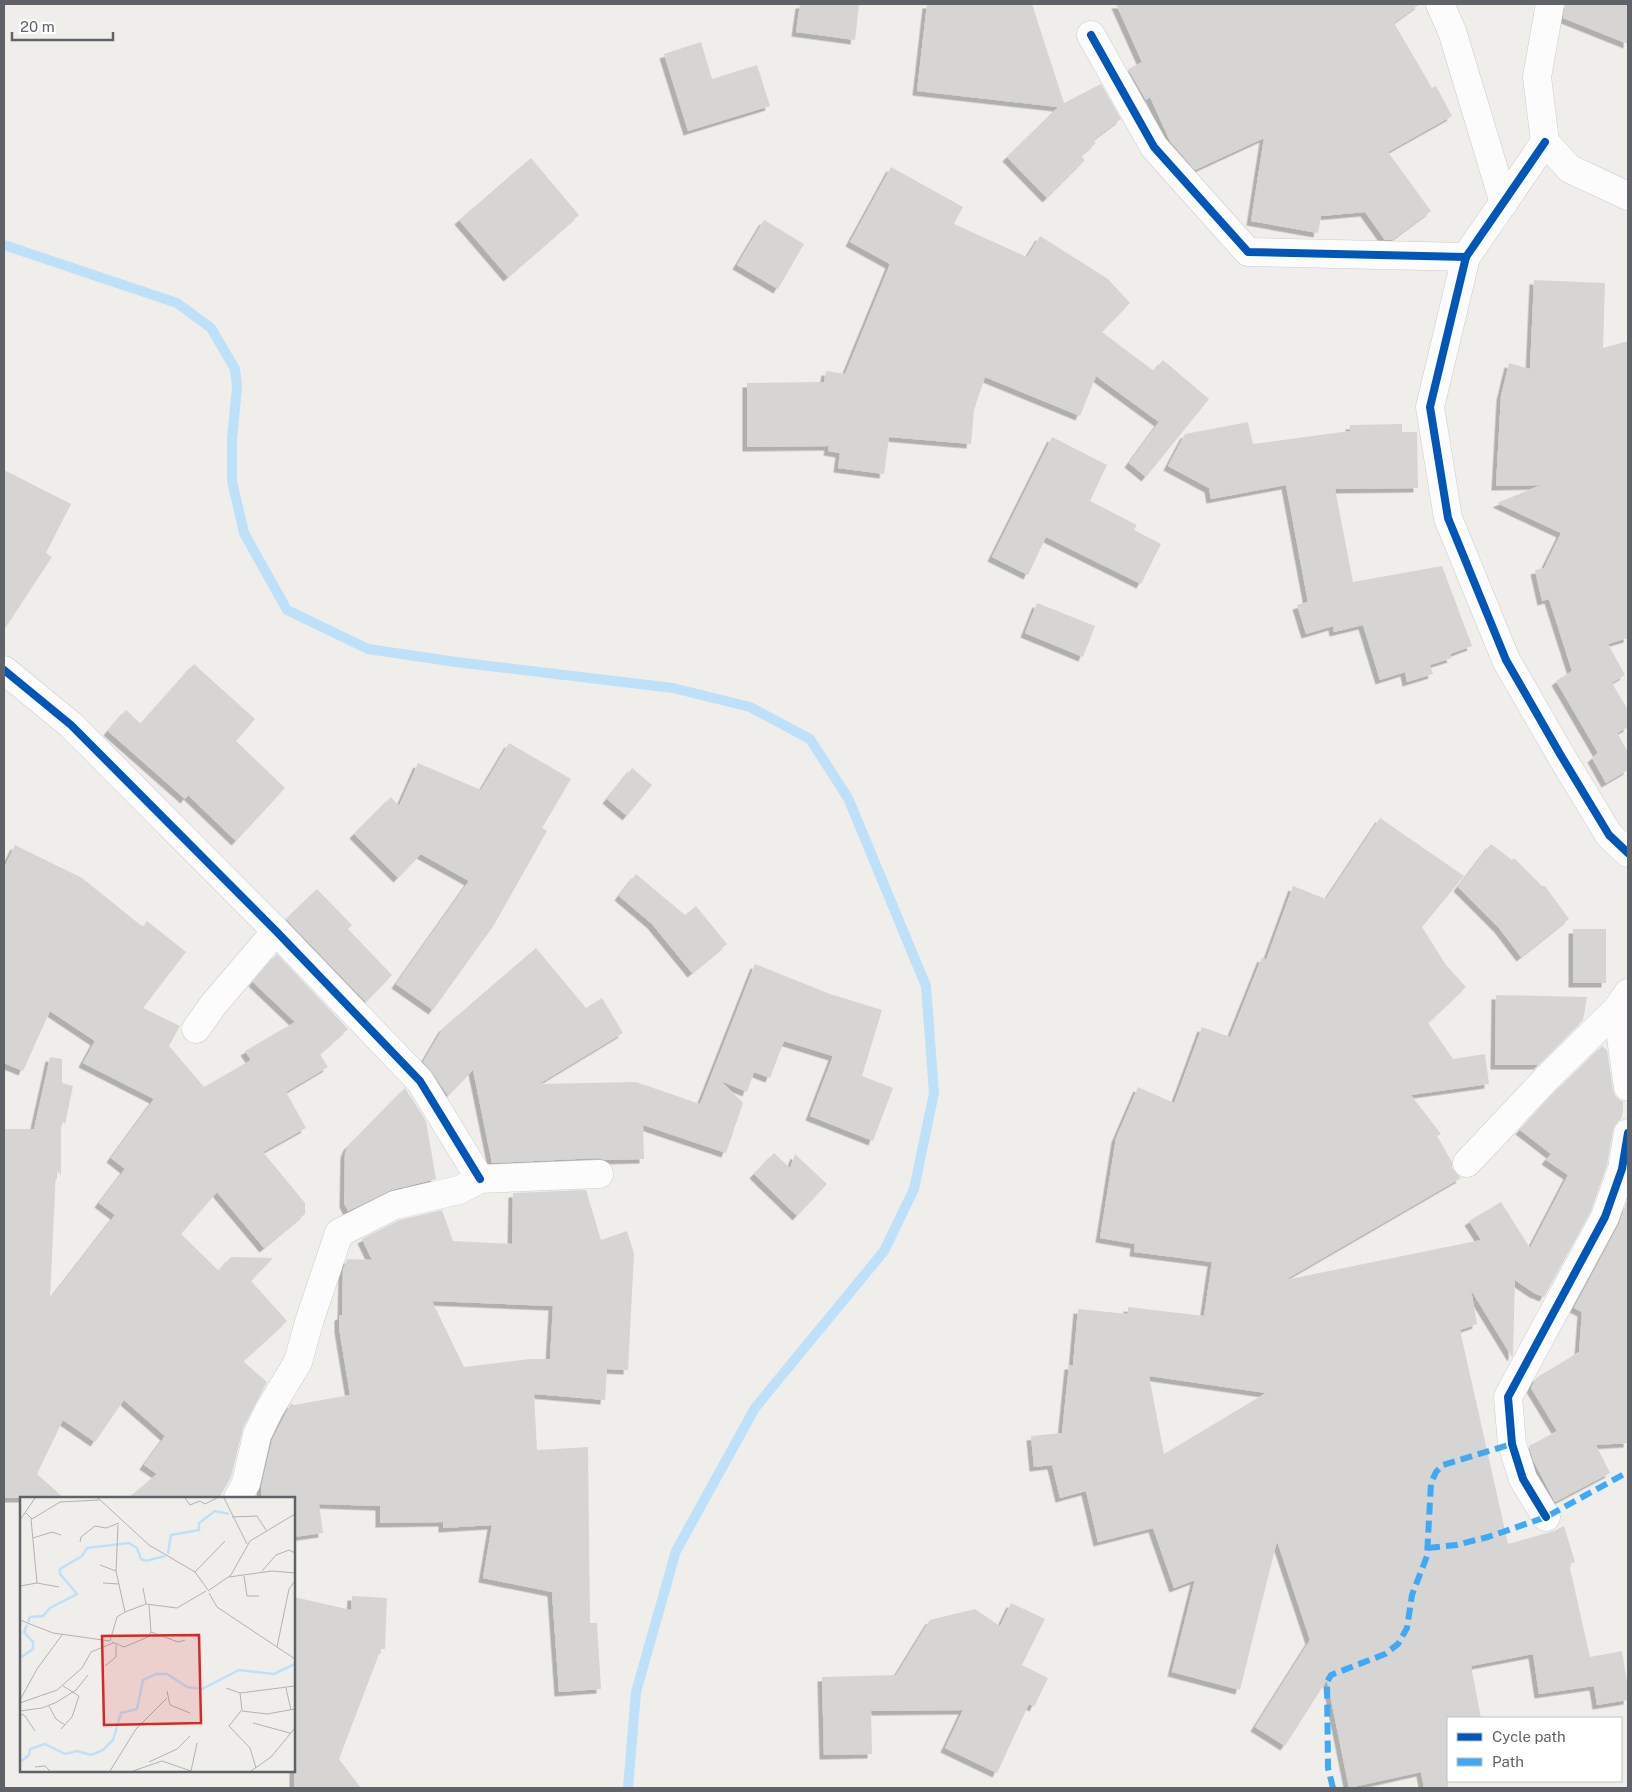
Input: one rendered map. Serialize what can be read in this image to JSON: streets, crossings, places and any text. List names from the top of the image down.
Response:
{
  "legend": ["Cycle path", "Path"],
  "scale_bar": "20 m"
}
